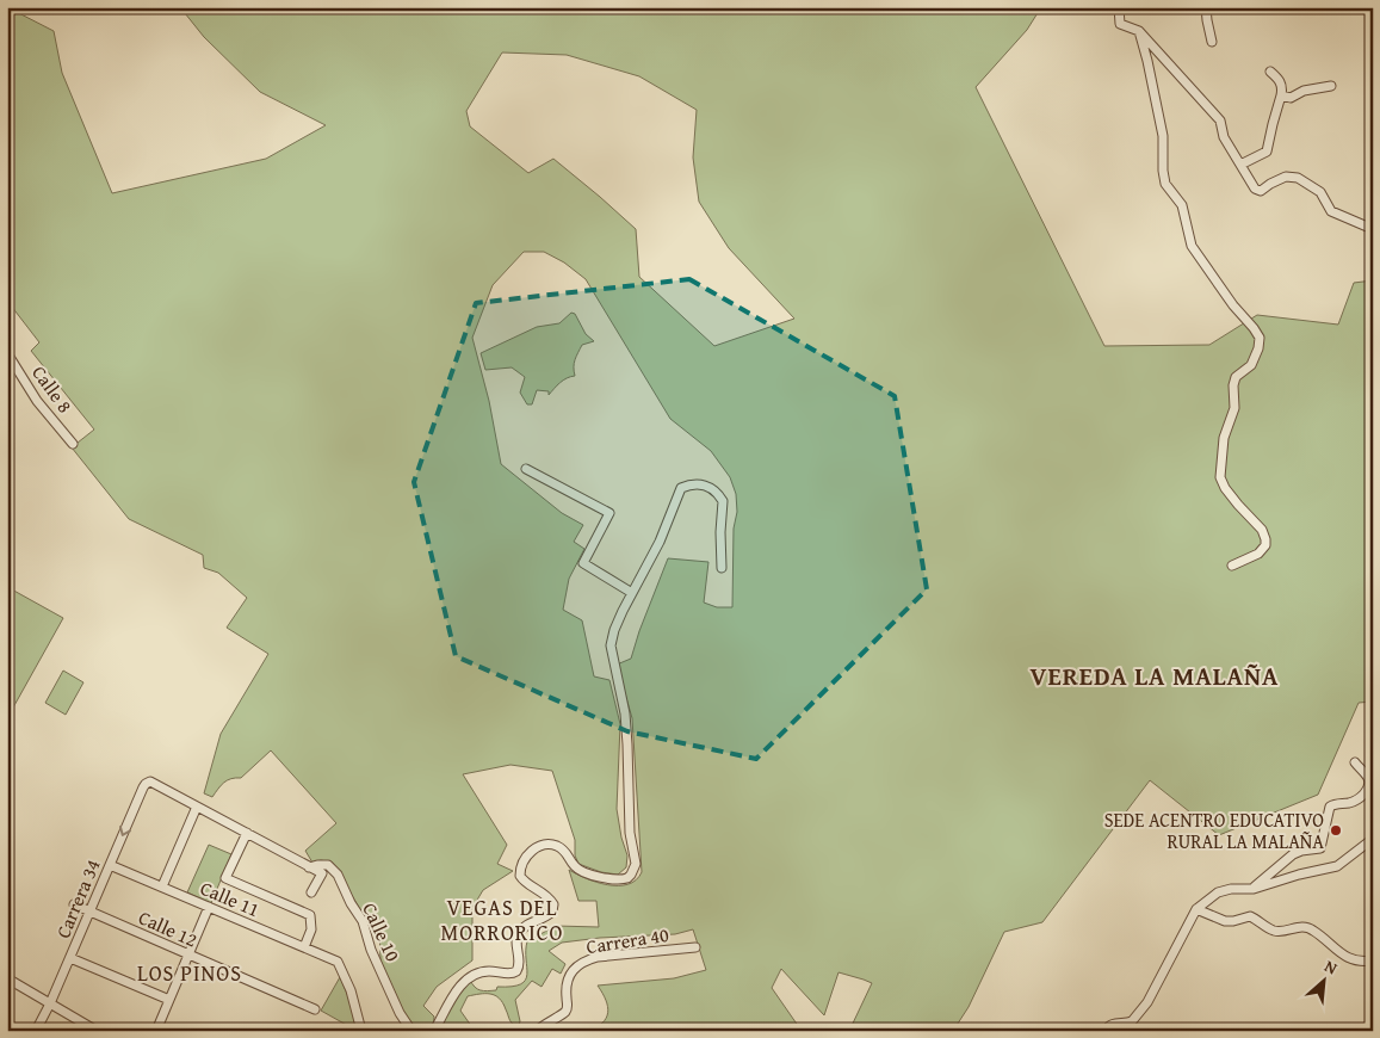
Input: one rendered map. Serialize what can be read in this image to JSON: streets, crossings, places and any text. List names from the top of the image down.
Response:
{
  "streets": {
    "street": [
      "Calle 8",
      "Carrera 34",
      "Calle 11",
      "Calle 12",
      "Calle 10",
      "Carrera 40"
    ]
  },
  "crossings": [
    ["Carrera 34", "Calle 11"],
    ["Carrera 34", "Calle 12"],
    ["Carrera 34", "Calle 10"]
  ],
  "districts": ["VEREDA LA MALAÑA", "VEGAS DEL MORRORICO", "LOS PINOS"],
  "places": ["SEDE ACENTRO EDUCATIVO RURAL LA MALAÑA"],
  "north": "top right"
}
